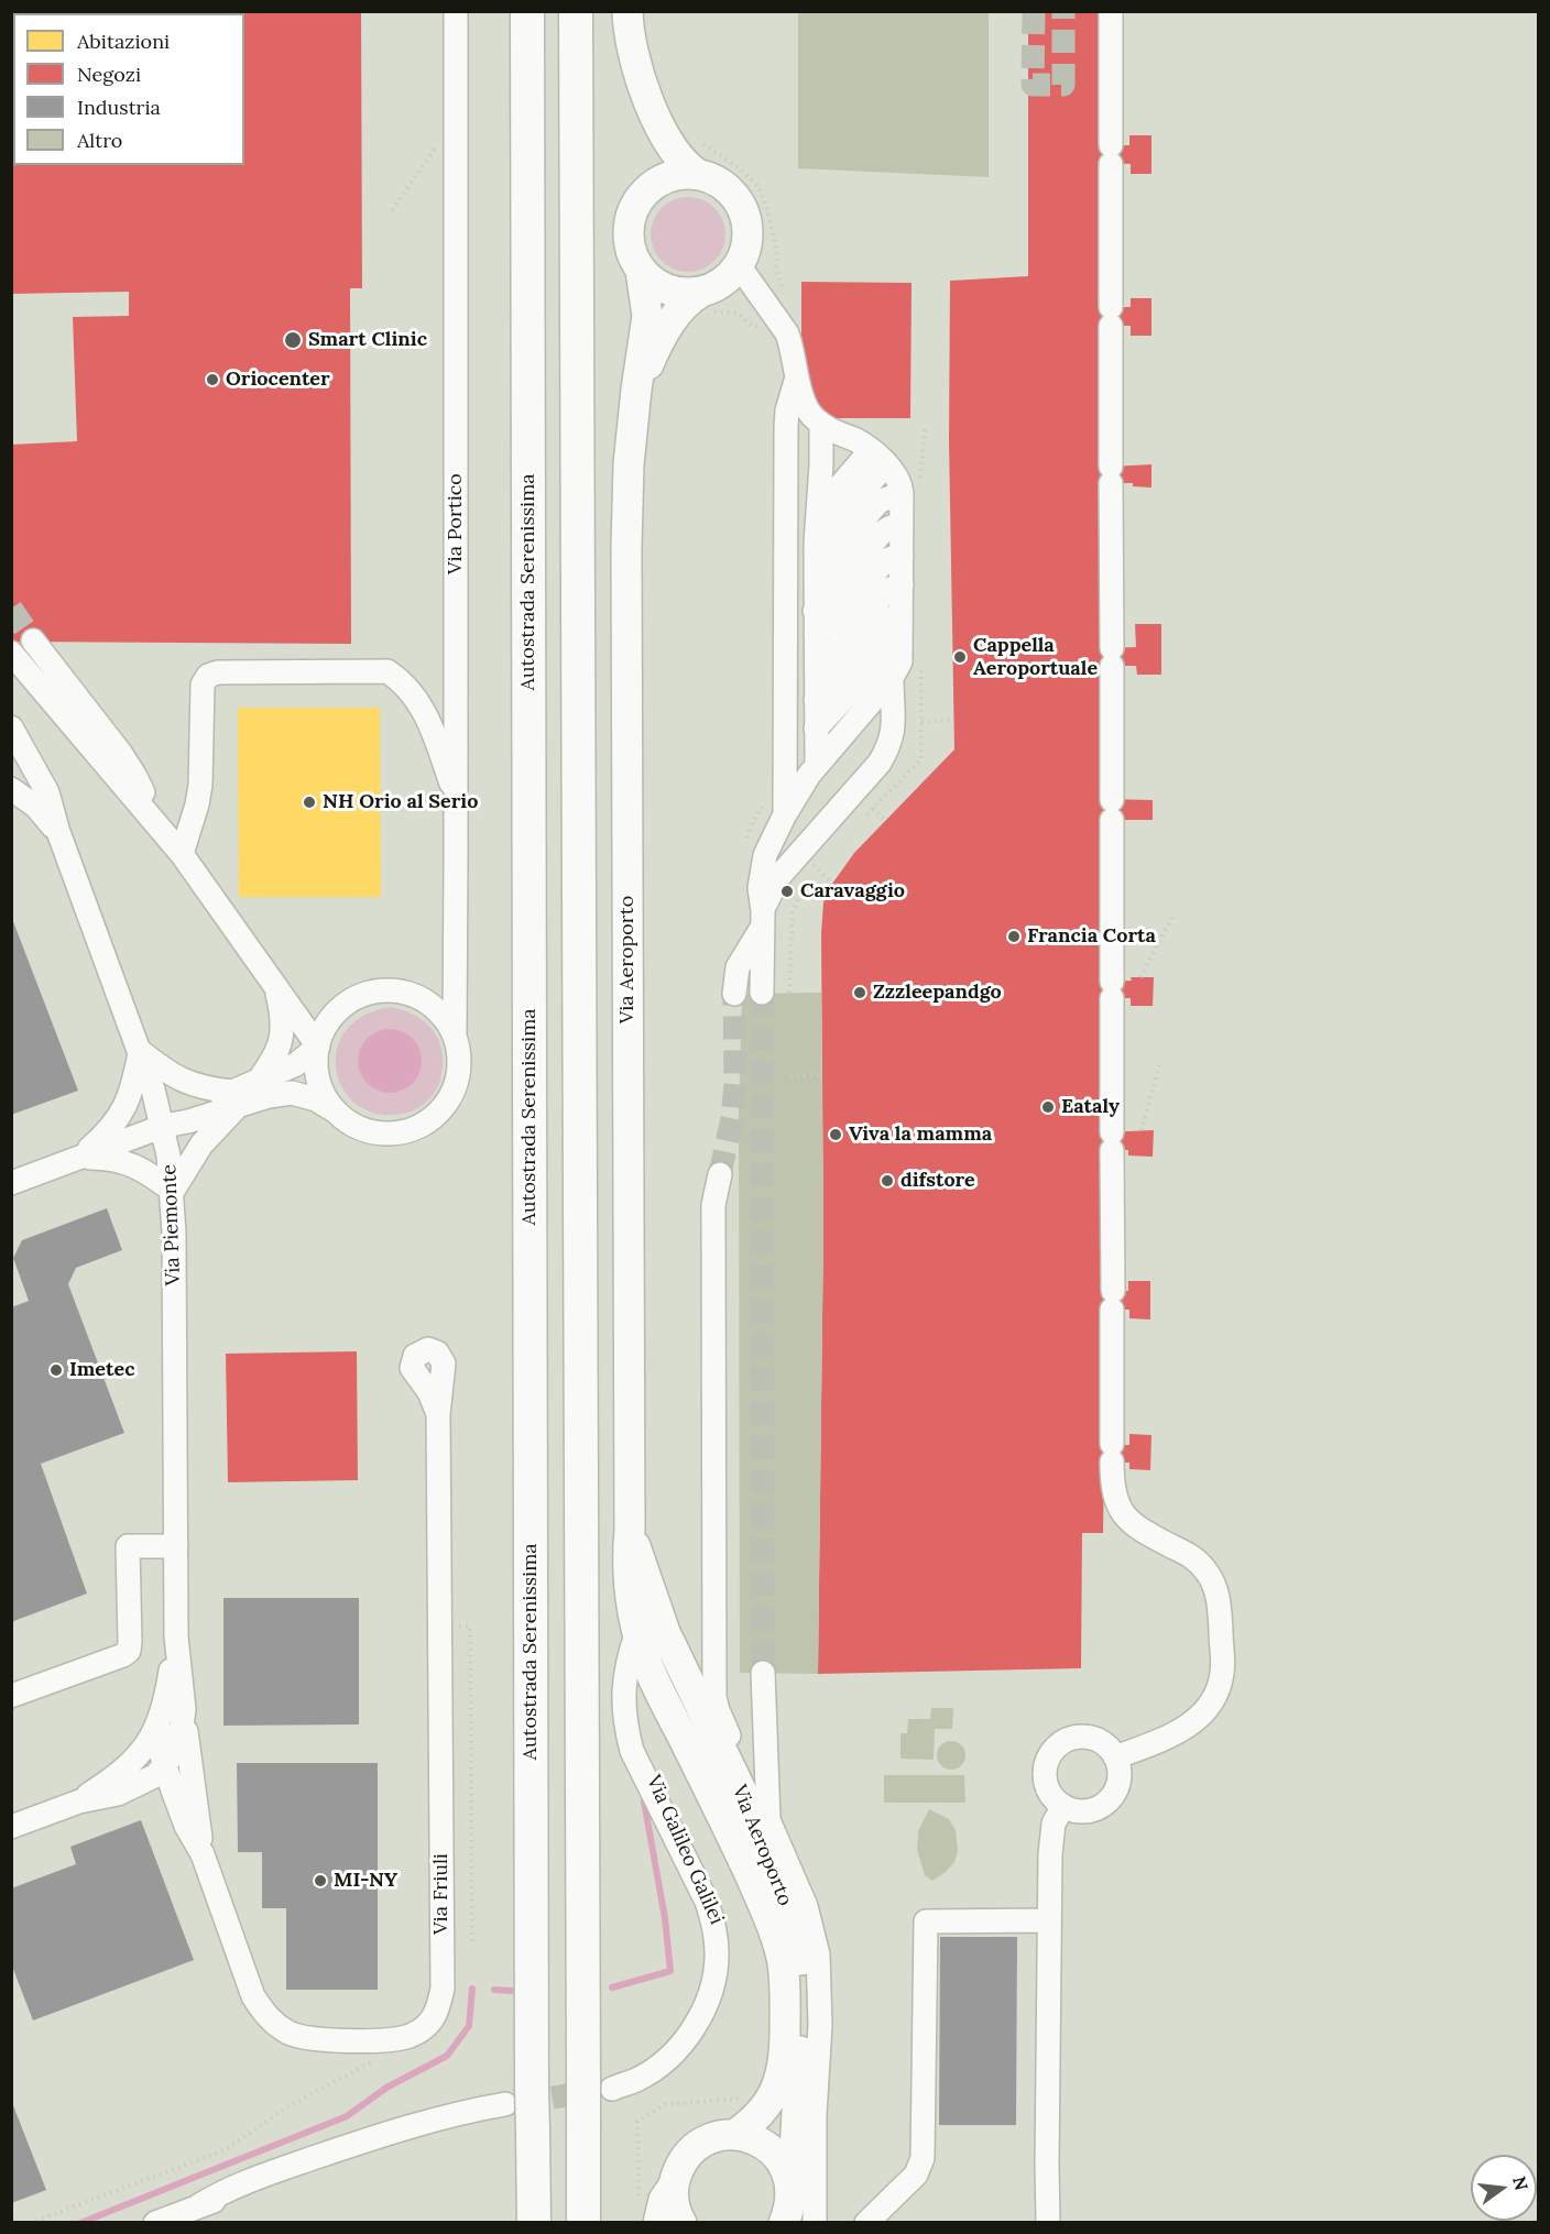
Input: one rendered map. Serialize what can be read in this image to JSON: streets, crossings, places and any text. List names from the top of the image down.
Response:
{
  "streets": {
    "highway": ["Autostrada Serenissima"],
    "main road": ["Via Aeroporto"],
    "street": [
      "Via Portico",
      "Via Piemonte",
      "Via Galileo Galilei",
      "Via Friuli"
    ]
  },
  "crossings": [
    ["Via Aeroporto", "Via Galileo Galilei"],
    ["Via Piemonte", "Via Friuli"]
  ],
  "places": [
    "Smart Clinic",
    "Oriocenter",
    "Cappella Aeroportuale",
    "NH Orio al Serio",
    "Caravaggio",
    "Francia Corta",
    "Zzzleepandgo",
    "Eataly",
    "Viva la mamma",
    "difstore",
    "Imetec",
    "MI-NY"
  ],
  "legend": [
    "Abitazioni",
    "Negozi",
    "Industria",
    "Altro"
  ],
  "north": "right"
}
